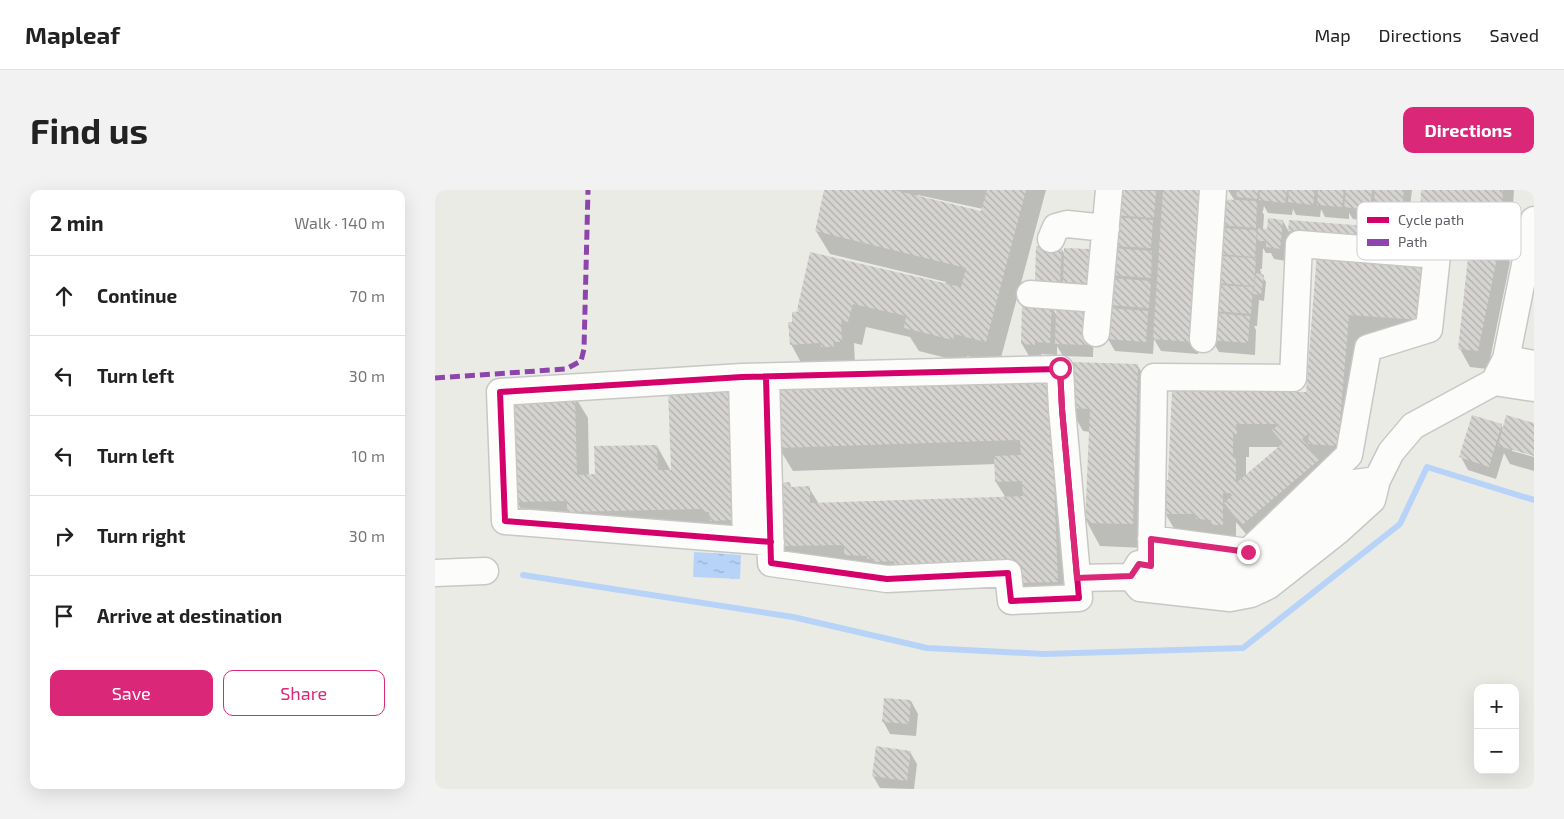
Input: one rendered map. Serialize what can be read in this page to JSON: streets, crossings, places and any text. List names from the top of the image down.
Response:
{
  "legend": ["Cycle path", "Path"],
  "page": {
    "header": "Mapleaf",
    "nav": ["Map", "Directions", "Saved"],
    "buttons": [
      "Directions",
      ["Save", "Share"]
    ],
    "title": "Find us",
    "heading": ["2 min", "Walk · 140 m"],
    "list": [
      ["Continue", "70 m"],
      ["Turn left", "30 m"],
      ["Turn left", "10 m"],
      ["Turn right", "30 m"],
      "Arrive at destination"
    ],
    "map_buttons": ["+", "−"]
  }
}
